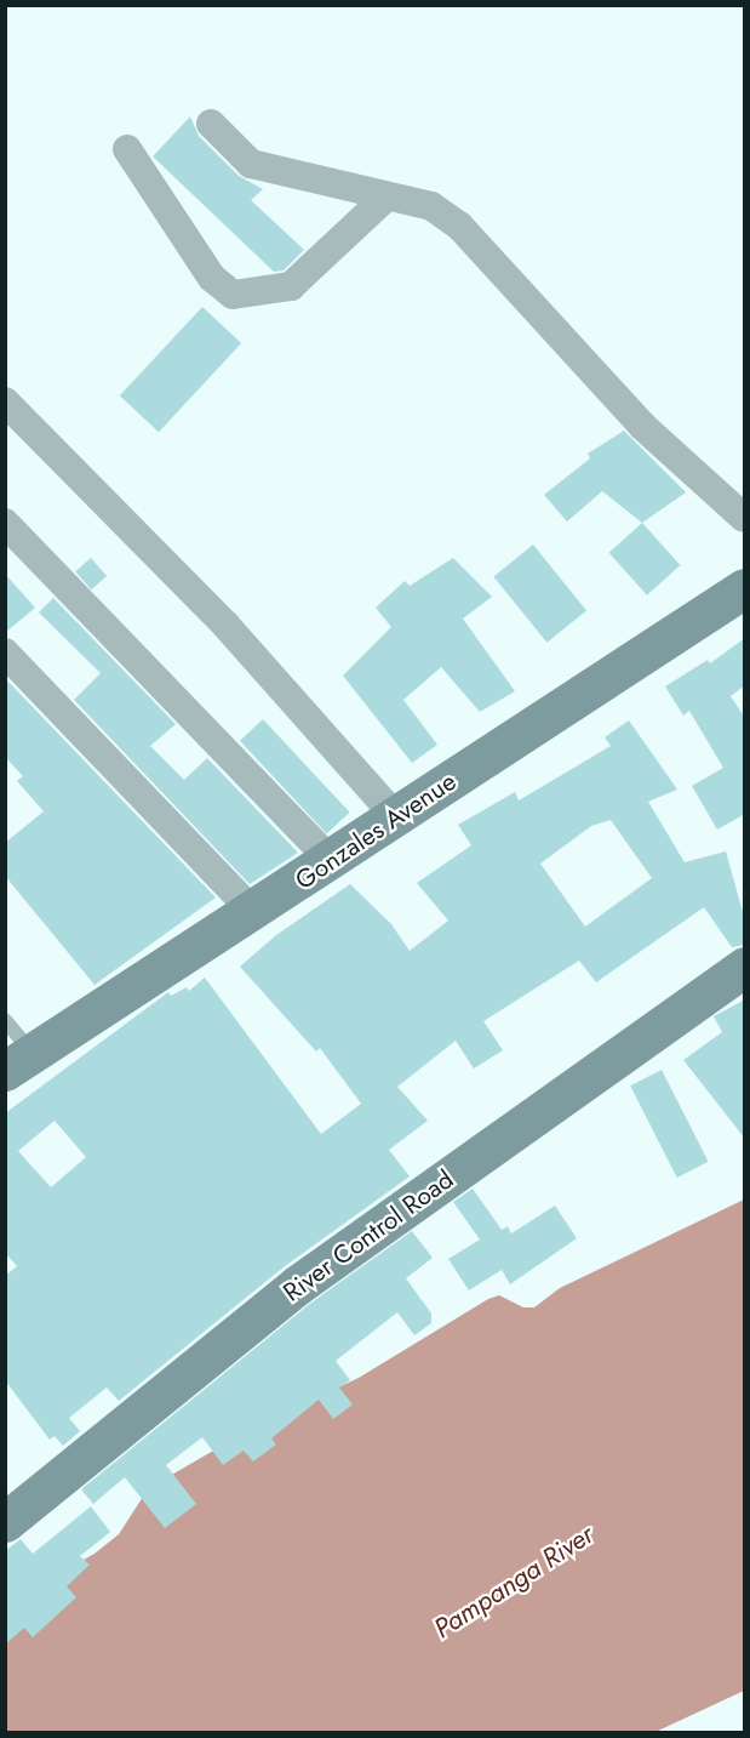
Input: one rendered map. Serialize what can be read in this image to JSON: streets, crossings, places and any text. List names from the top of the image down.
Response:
{
  "streets": {
    "street": ["Gonzales Avenue", "River Control Road"]
  },
  "water": ["Pampanga River"]
}
